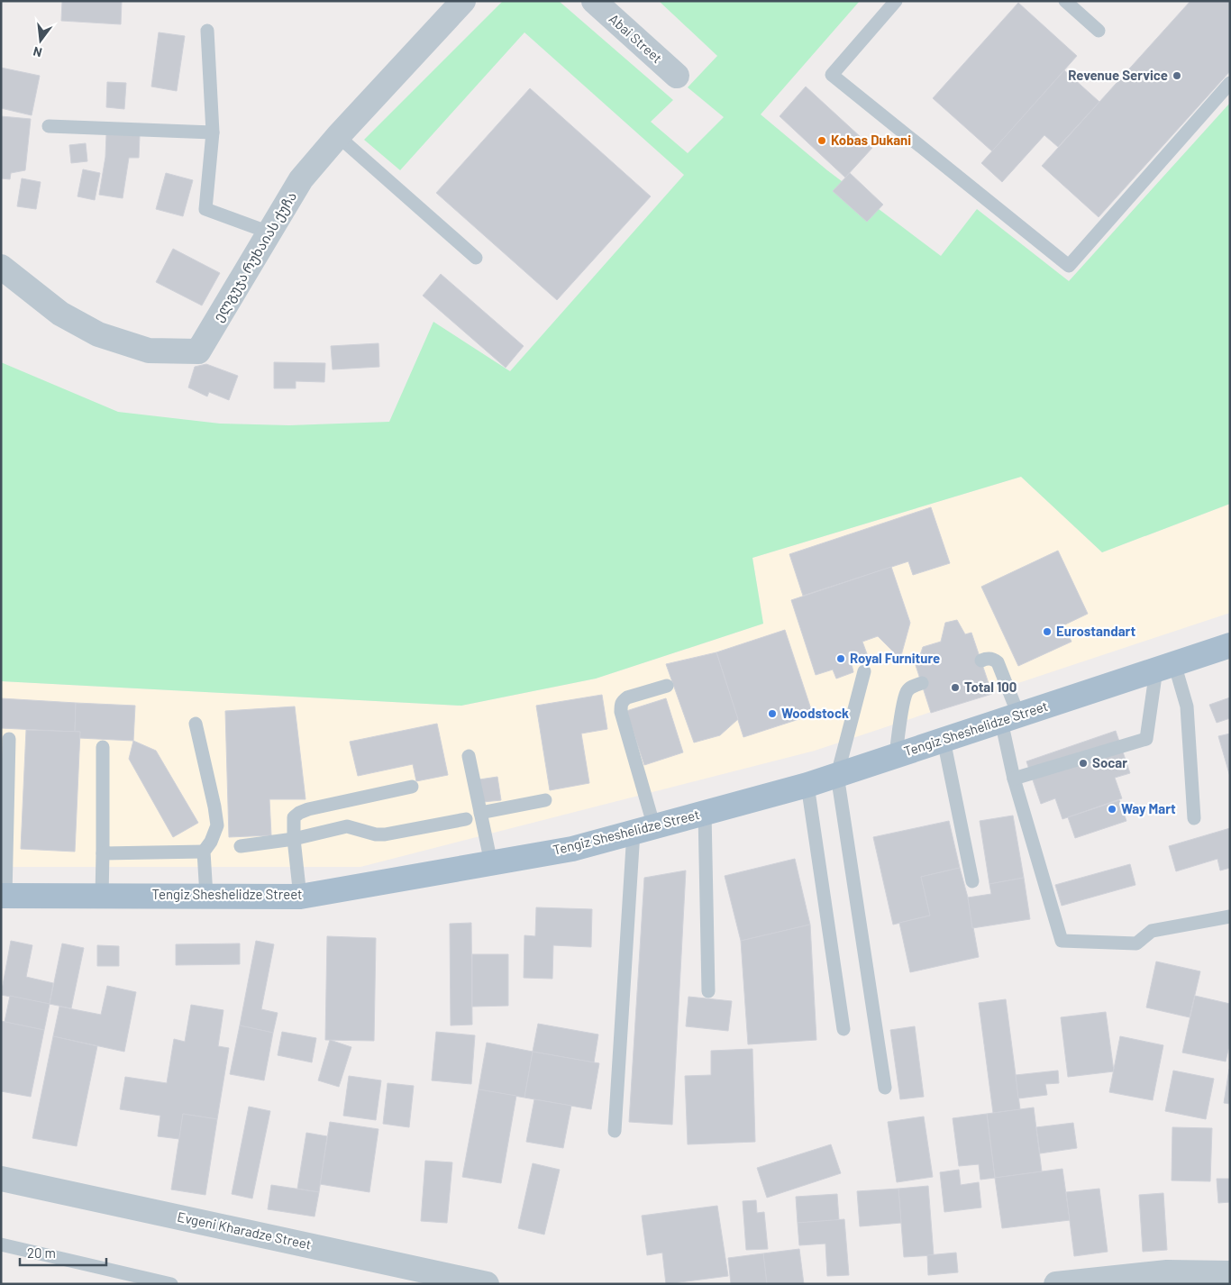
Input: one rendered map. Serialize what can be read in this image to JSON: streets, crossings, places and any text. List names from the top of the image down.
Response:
{
  "streets": {
    "main road": ["Tengiz Sheshelidze Street"],
    "street": ["Abai Street", "ელგუჯა რუხაიას ქუჩა", "Evgeni Kharadze Street"]
  },
  "places": [
    "Revenue Service",
    "Kobas Dukani",
    "Eurostandart",
    "Royal Furniture",
    "Total 100",
    "Woodstock",
    "Socar",
    "Way Mart"
  ],
  "scale_bar": "20 m",
  "north": "bottom"
}
